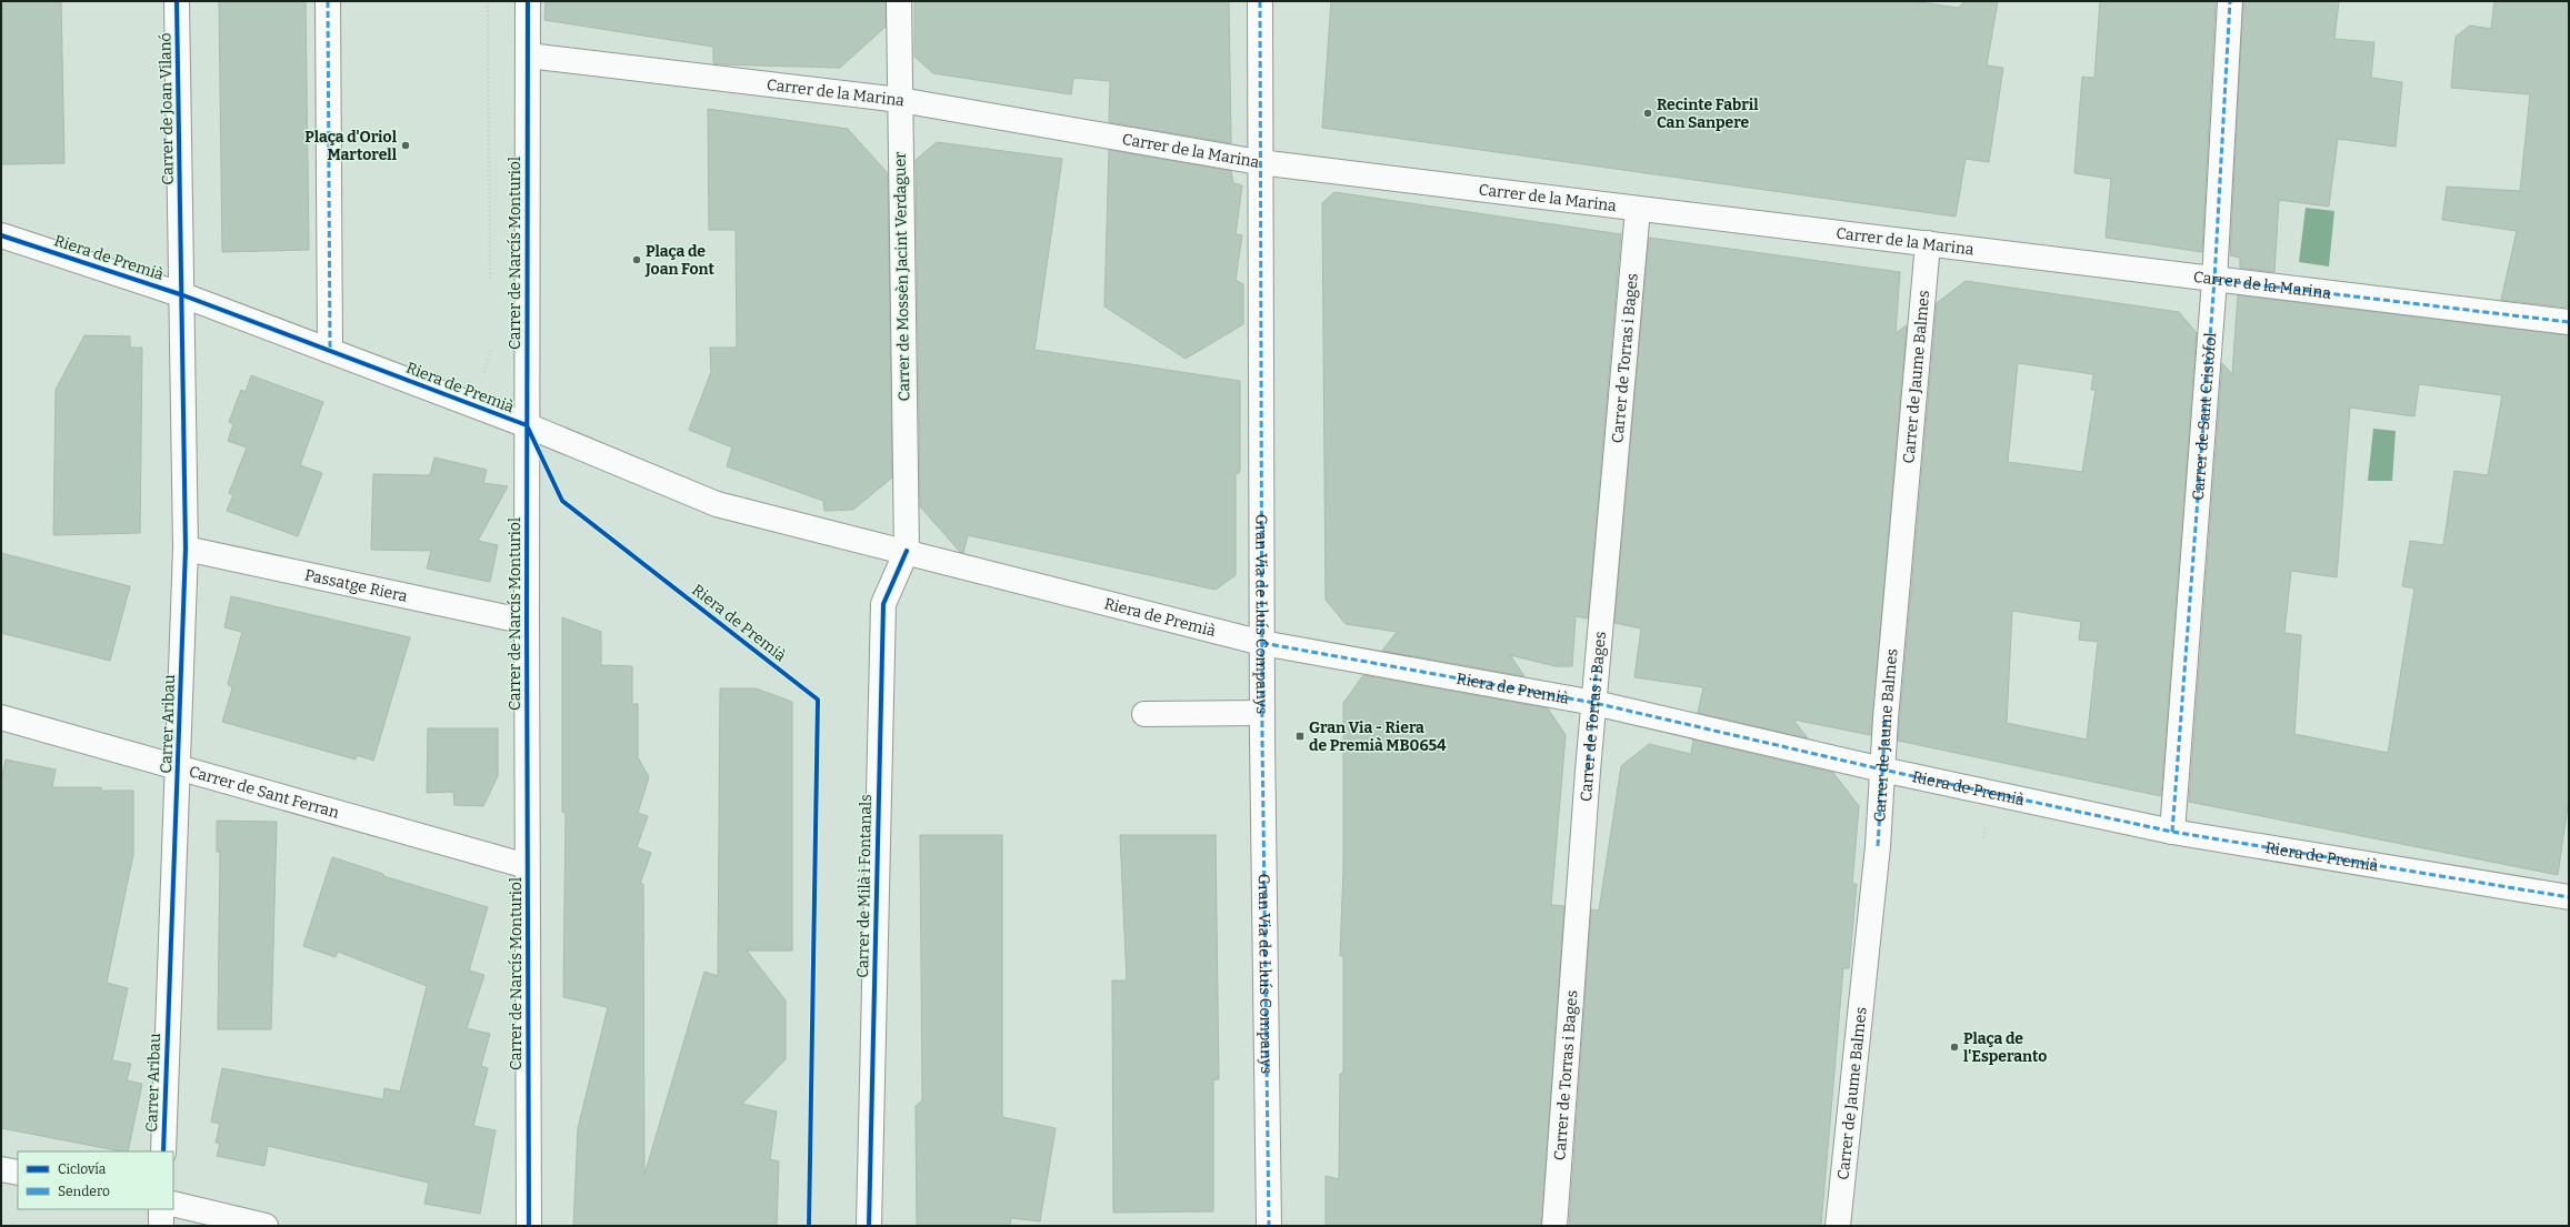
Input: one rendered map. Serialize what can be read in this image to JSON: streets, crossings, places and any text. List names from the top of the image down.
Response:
{
  "streets": {
    "street": [
      "Carrer de la Marina",
      "Carrer de Joan Vilanó",
      "Carrer de Narcís Monturiol",
      "Riera de Premià",
      "Carrer de Mossèn Jacint Verdaguer",
      "Carrer de Torras i Bages",
      "Carrer de Jaume Balmes",
      "Carrer de Sant Cristòfol",
      "Passatge Riera",
      "Gran Via de Lluís Companys",
      "Carrer Aribau",
      "Carrer de Sant Ferran",
      "Carrer de Milà i Fontanals"
    ]
  },
  "crossings": [
    ["Carrer de la Marina", "Carrer de Narcís Monturiol"],
    ["Carrer de la Marina", "Carrer de Mossèn Jacint Verdaguer"],
    ["Carrer de la Marina", "Carrer de Torras i Bages"],
    ["Carrer de la Marina", "Carrer de Jaume Balmes"],
    ["Carrer de la Marina", "Carrer de Sant Cristòfol"],
    ["Carrer de la Marina", "Gran Via de Lluís Companys"],
    ["Carrer de Joan Vilanó", "Riera de Premià"],
    ["Carrer de Joan Vilanó", "Carrer Aribau"],
    ["Carrer de Narcís Monturiol", "Riera de Premià"],
    ["Carrer de Narcís Monturiol", "Passatge Riera"],
    ["Carrer de Narcís Monturiol", "Carrer de Sant Ferran"],
    ["Riera de Premià", "Carrer de Mossèn Jacint Verdaguer"],
    ["Riera de Premià", "Carrer de Torras i Bages"],
    ["Riera de Premià", "Carrer de Jaume Balmes"],
    ["Riera de Premià", "Carrer de Sant Cristòfol"],
    ["Riera de Premià", "Gran Via de Lluís Companys"],
    ["Riera de Premià", "Carrer Aribau"],
    ["Riera de Premià", "Carrer de Milà i Fontanals"],
    ["Carrer de Mossèn Jacint Verdaguer", "Carrer de Milà i Fontanals"],
    ["Passatge Riera", "Carrer Aribau"],
    ["Carrer Aribau", "Carrer de Sant Ferran"]
  ],
  "places": {
    "other": [
      "Recinte Fabril Can Sanpere",
      "Plaça d'Oriol Martorell",
      "Plaça de Joan Font",
      "Plaça de l'Esperanto"
    ],
    "transit": ["Gran Via - Riera de Premià MB0654"]
  },
  "legend": ["Ciclovía", "Sendero"]
}
